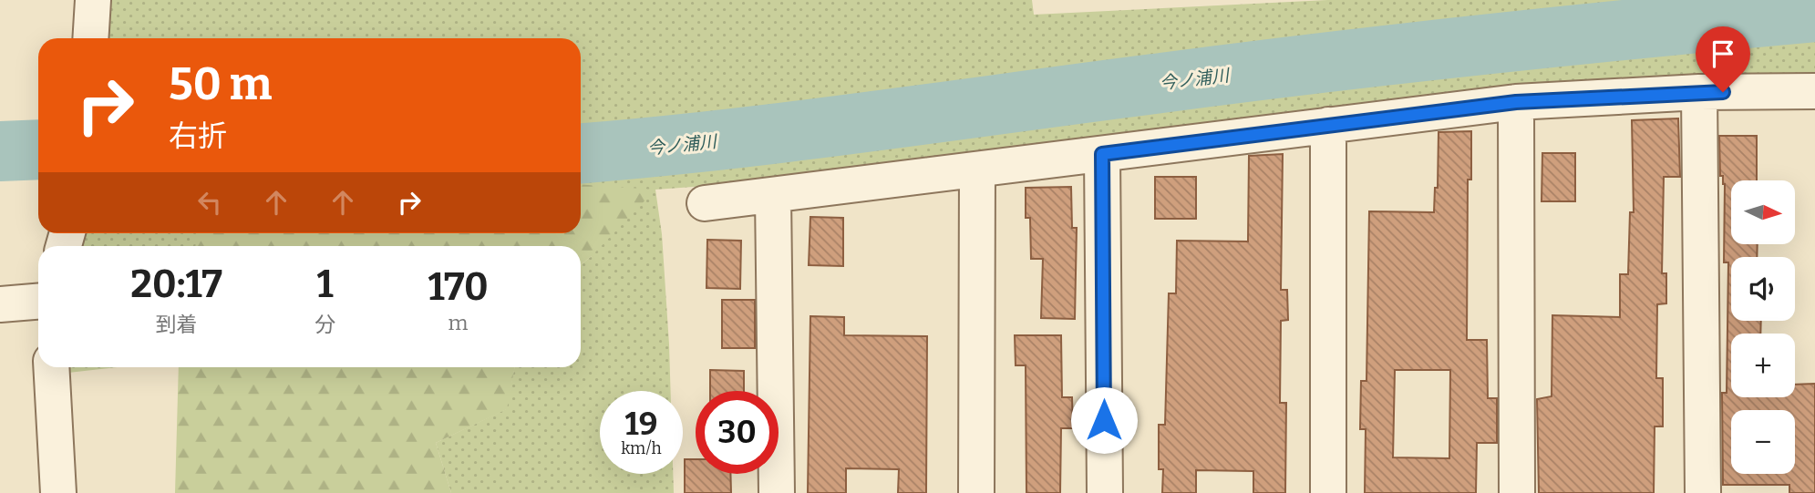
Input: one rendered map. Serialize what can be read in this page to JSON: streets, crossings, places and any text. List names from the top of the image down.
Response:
{
  "water": ["今ノ浦川"],
  "north": "right",
  "page": {
    "turn": ["50 m", "右折"],
    "map_buttons": ["+", "−"],
    "eta": [
      "20:17",
      "到着",
      "1",
      "分",
      "170",
      "m"
    ],
    "speed": "19 km/h",
    "limit": "30"
  }
}
